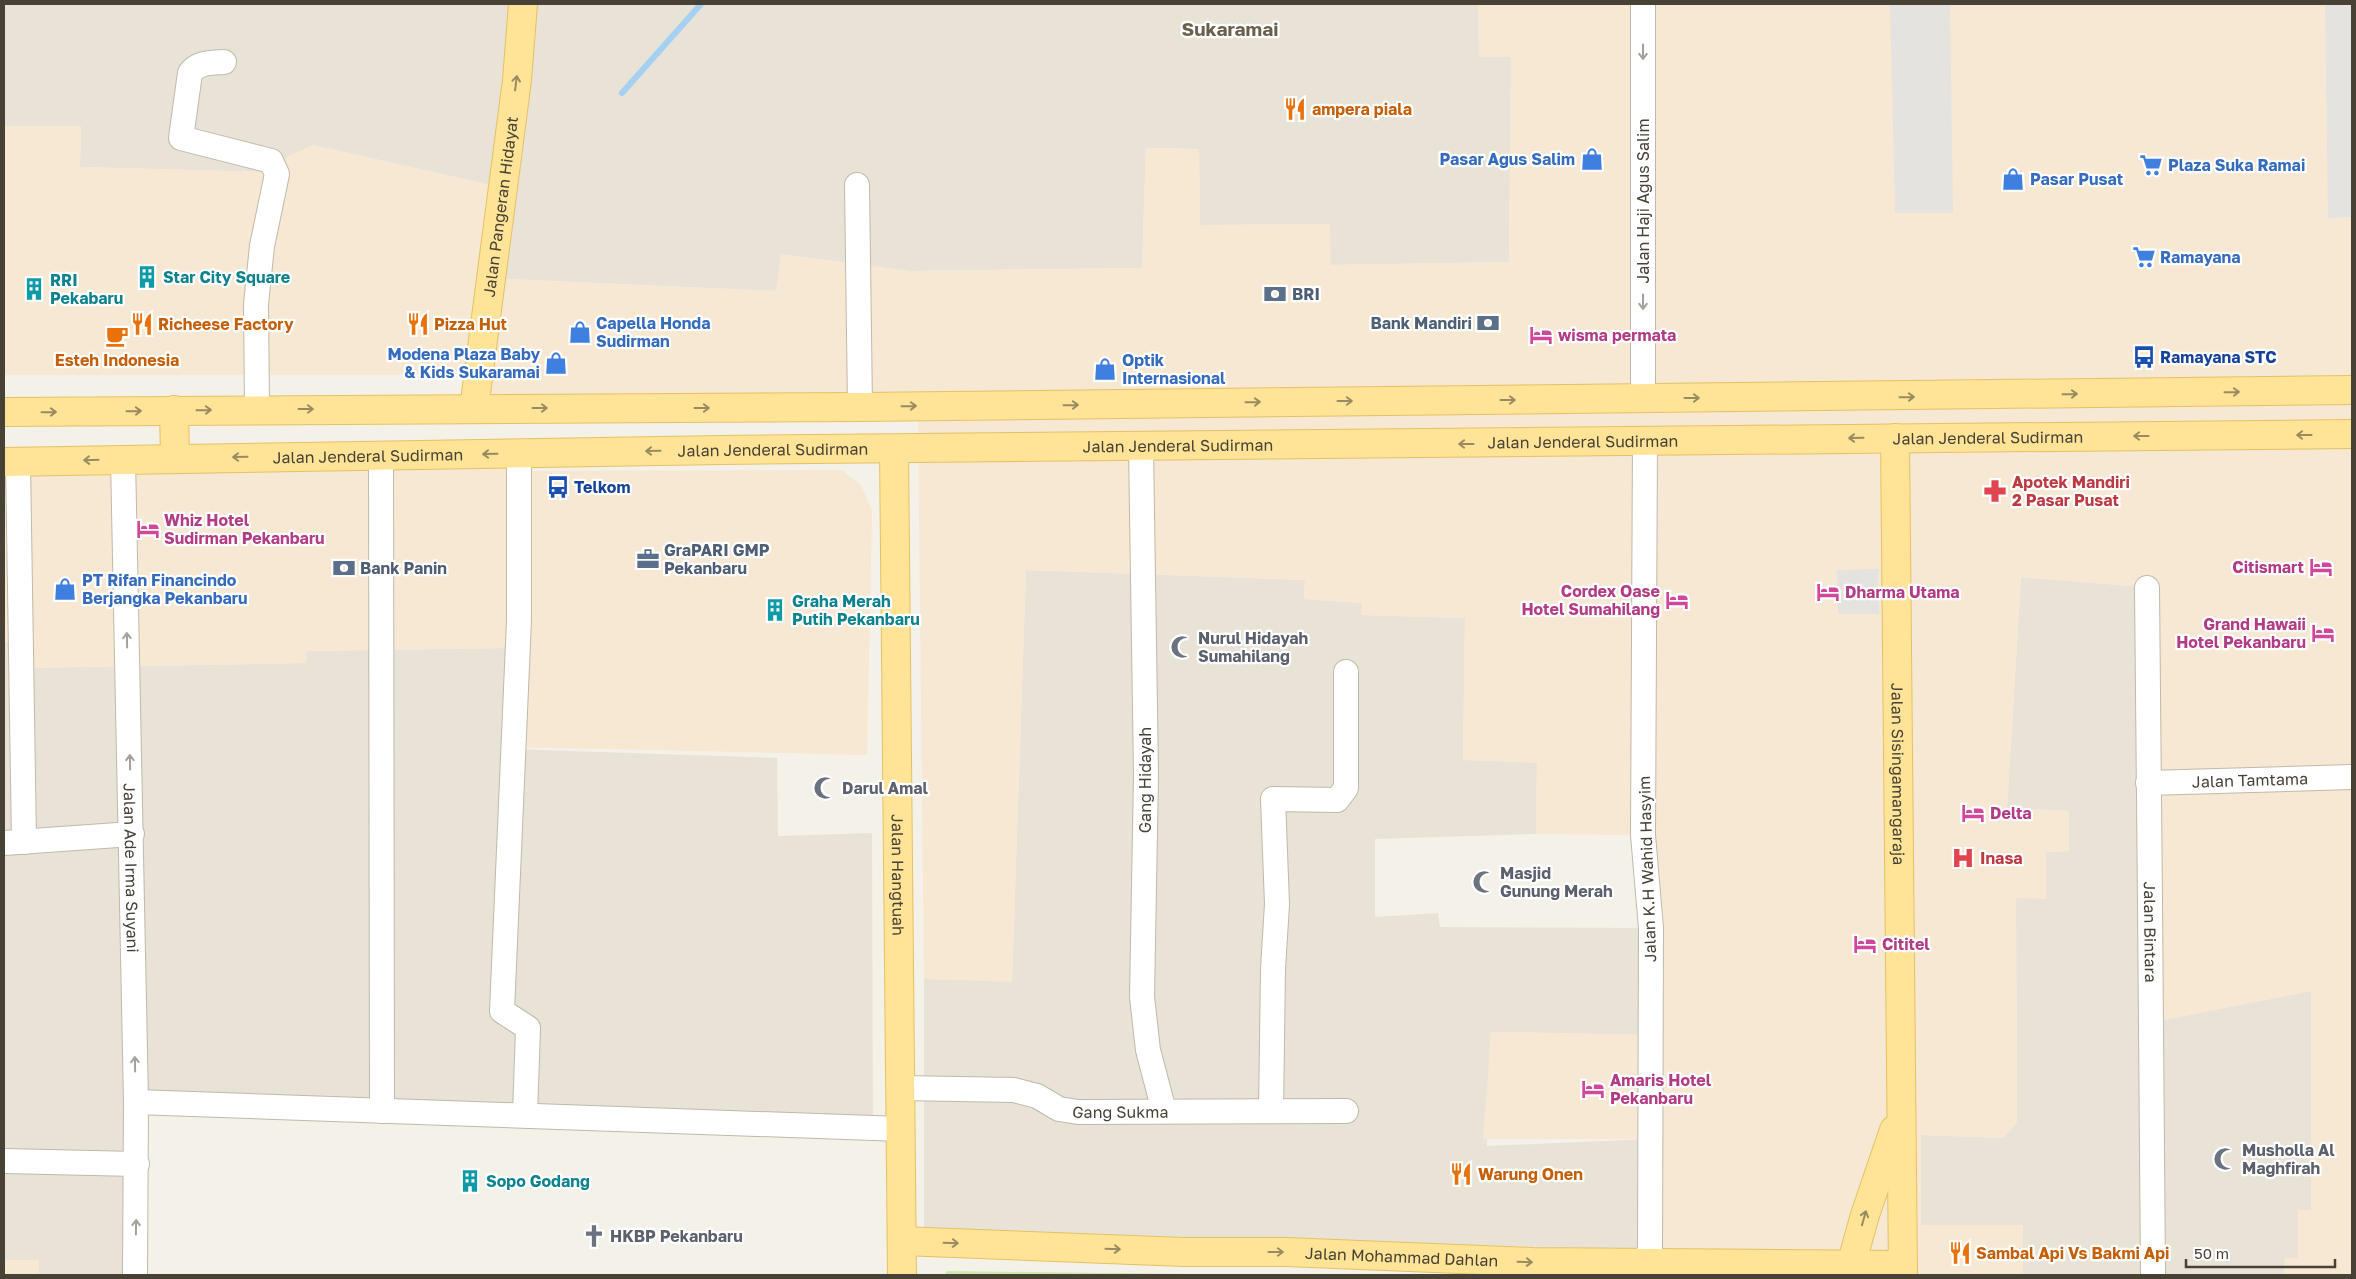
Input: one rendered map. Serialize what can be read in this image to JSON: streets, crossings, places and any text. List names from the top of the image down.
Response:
{
  "streets": {
    "main road": [
      "Jalan Pangeran Hidayat",
      "Jalan Jenderal Sudirman",
      "Jalan Sisingamangaraja",
      "Jalan Hangtuah",
      "Jalan Mohammad Dahlan"
    ],
    "street": [
      "Jalan Haji Agus Salim",
      "Gang Hidayah",
      "Jalan Tamtama",
      "Jalan Ade Irma Suyani",
      "Jalan K.H Wahid Hasyim",
      "Jalan Bintara",
      "Gang Sukma"
    ]
  },
  "crossings": [
    ["Jalan Jenderal Sudirman", "Jalan Sisingamangaraja"],
    ["Jalan Jenderal Sudirman", "Gang Hidayah"],
    ["Jalan Jenderal Sudirman", "Jalan Ade Irma Suyani"],
    ["Jalan Jenderal Sudirman", "Jalan K.H Wahid Hasyim"],
    ["Jalan Jenderal Sudirman", "Jalan Hangtuah"],
    ["Jalan Sisingamangaraja", "Jalan Mohammad Dahlan"],
    ["Gang Hidayah", "Gang Sukma"],
    ["Jalan Tamtama", "Jalan Bintara"],
    ["Jalan K.H Wahid Hasyim", "Jalan Mohammad Dahlan"],
    ["Jalan Hangtuah", "Gang Sukma"],
    ["Jalan Hangtuah", "Jalan Mohammad Dahlan"]
  ],
  "one_way": ["Jalan Haji Agus Salim", "Jalan Pangeran Hidayat", "Jalan Mohammad Dahlan"],
  "districts": ["Sukaramai"],
  "places": {
    "restaurant": [
      "ampera piala",
      "Richeese Factory",
      "Pizza Hut",
      "Warung Onen",
      "Sambal Api Vs Bakmi Api"
    ],
    "shop": [
      "Pasar Agus Salim",
      "Pasar Pusat",
      "Capella Honda Sudirman",
      "Modena Plaza Baby & Kids Sukaramai",
      "Optik Internasional",
      "PT Rifan Financindo Berjangka Pekanbaru"
    ],
    "supermarket": ["Plaza Suka Ramai", "Ramayana"],
    "building": [
      "Star City Square",
      "RRI Pekabaru",
      "Graha Merah Putih Pekanbaru",
      "Sopo Godang"
    ],
    "bank": ["BRI", "Bank Mandiri", "Bank Panin"],
    "hotel": [
      "wisma permata",
      "Whiz Hotel Sudirman Pekanbaru",
      "Citismart",
      "Dharma Utama",
      "Cordex Oase Hotel Sumahilang",
      "Grand Hawaii Hotel Pekanbaru",
      "Delta",
      "Cititel",
      "Amaris Hotel Pekanbaru"
    ],
    "cafe": ["Esteh Indonesia"],
    "bus stop": ["Ramayana STC", "Telkom"],
    "pharmacy": ["Apotek Mandiri 2 Pasar Pusat"],
    "office": ["GraPARI GMP Pekanbaru"],
    "mosque": [
      "Nurul Hidayah Sumahilang",
      "Darul Amal",
      "Masjid Gunung Merah",
      "Musholla Al Maghfirah"
    ],
    "hospital": ["Inasa"],
    "church": ["HKBP Pekanbaru"]
  },
  "scale_bar": "50 m"
}
